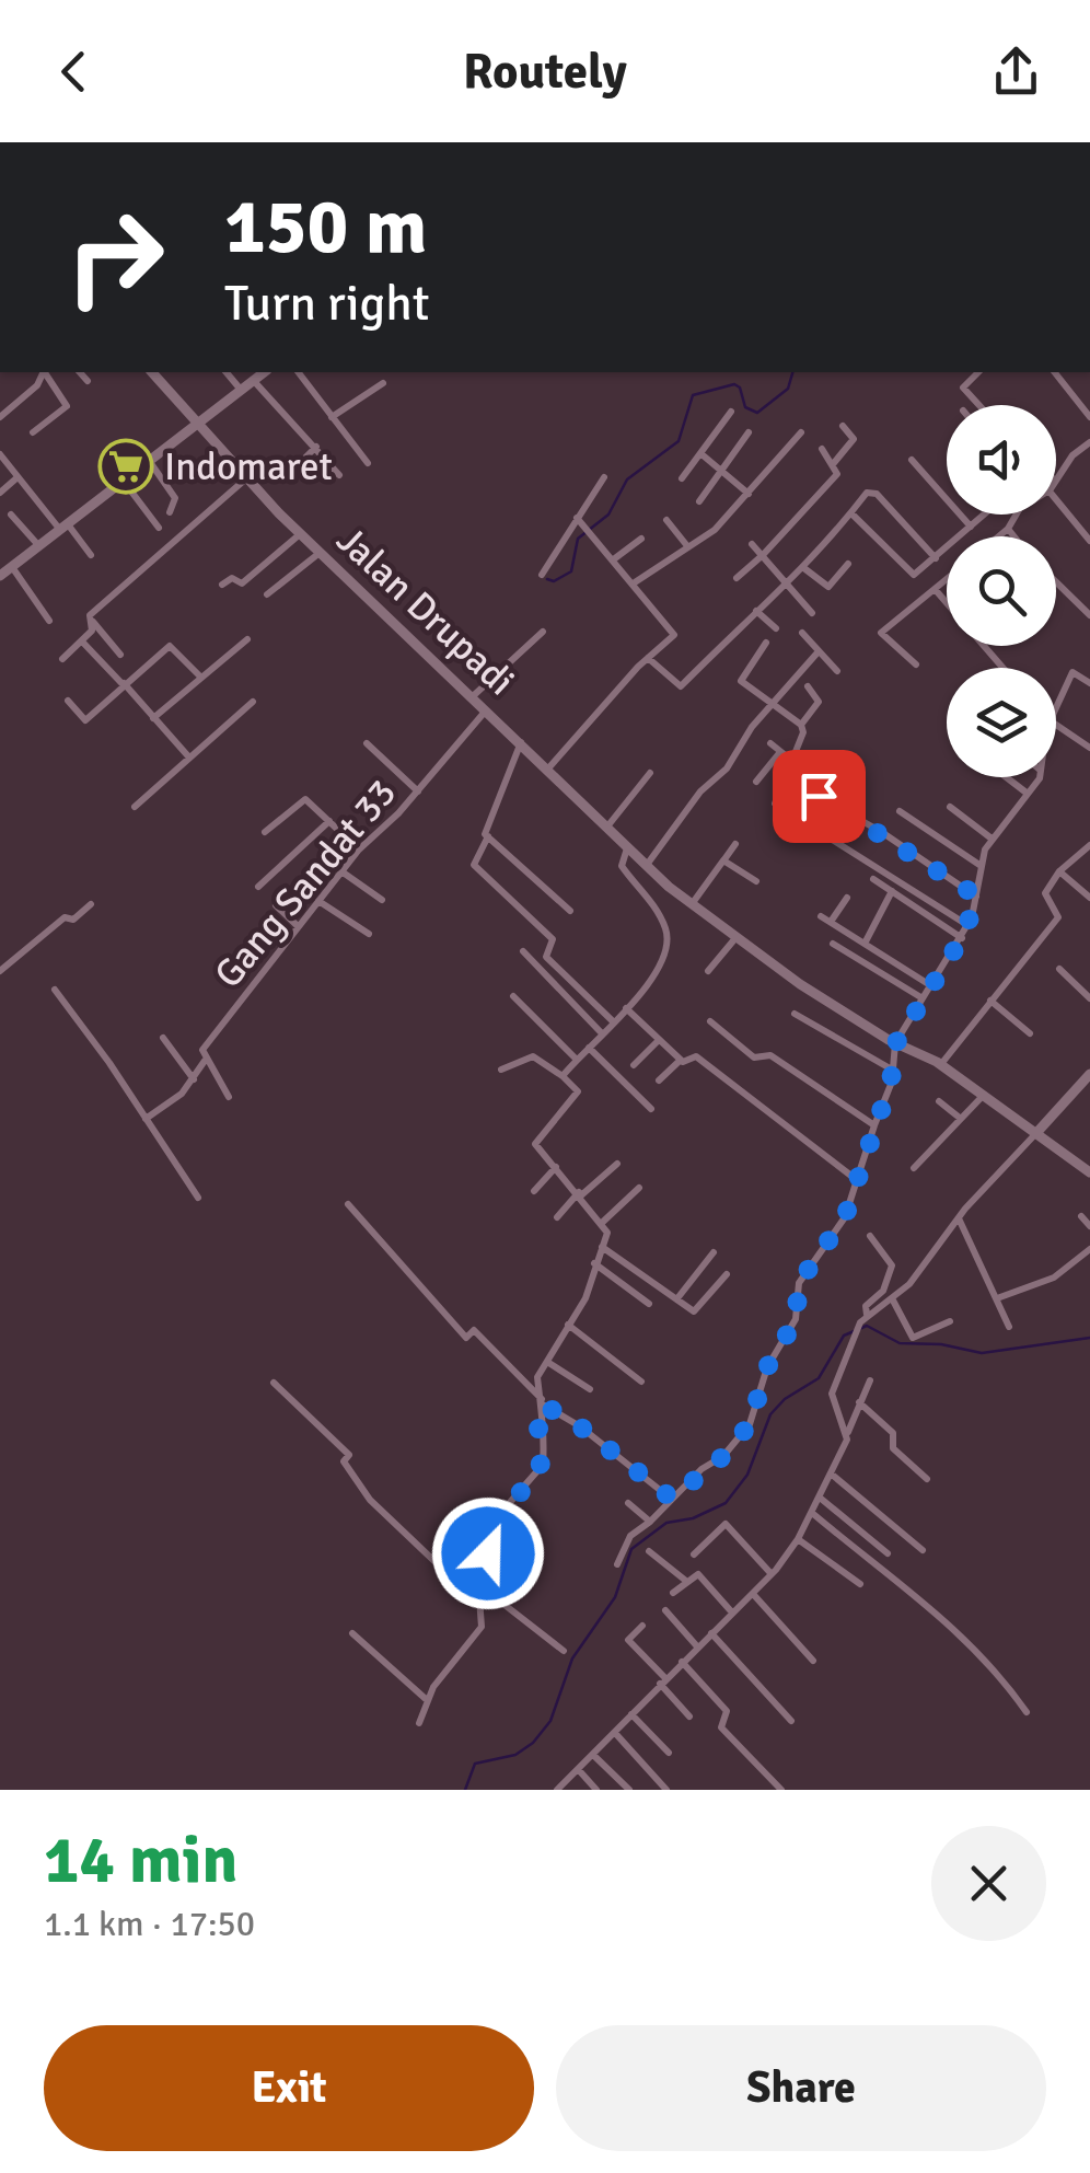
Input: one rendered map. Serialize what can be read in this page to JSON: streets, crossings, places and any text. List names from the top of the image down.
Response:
{
  "streets": {
    "street": ["Jalan Drupadi", "Gang Sandat 33"]
  },
  "crossings": [
    ["Jalan Drupadi", "Gang Sandat 33"]
  ],
  "places": {
    "supermarket": ["Indomaret"]
  },
  "page": {
    "header": "Routely",
    "turn": ["150 m", "Turn right"],
    "heading": ["14 min", "1.1 km · 17:50"],
    "buttons": ["Exit", "Share"]
  }
}
